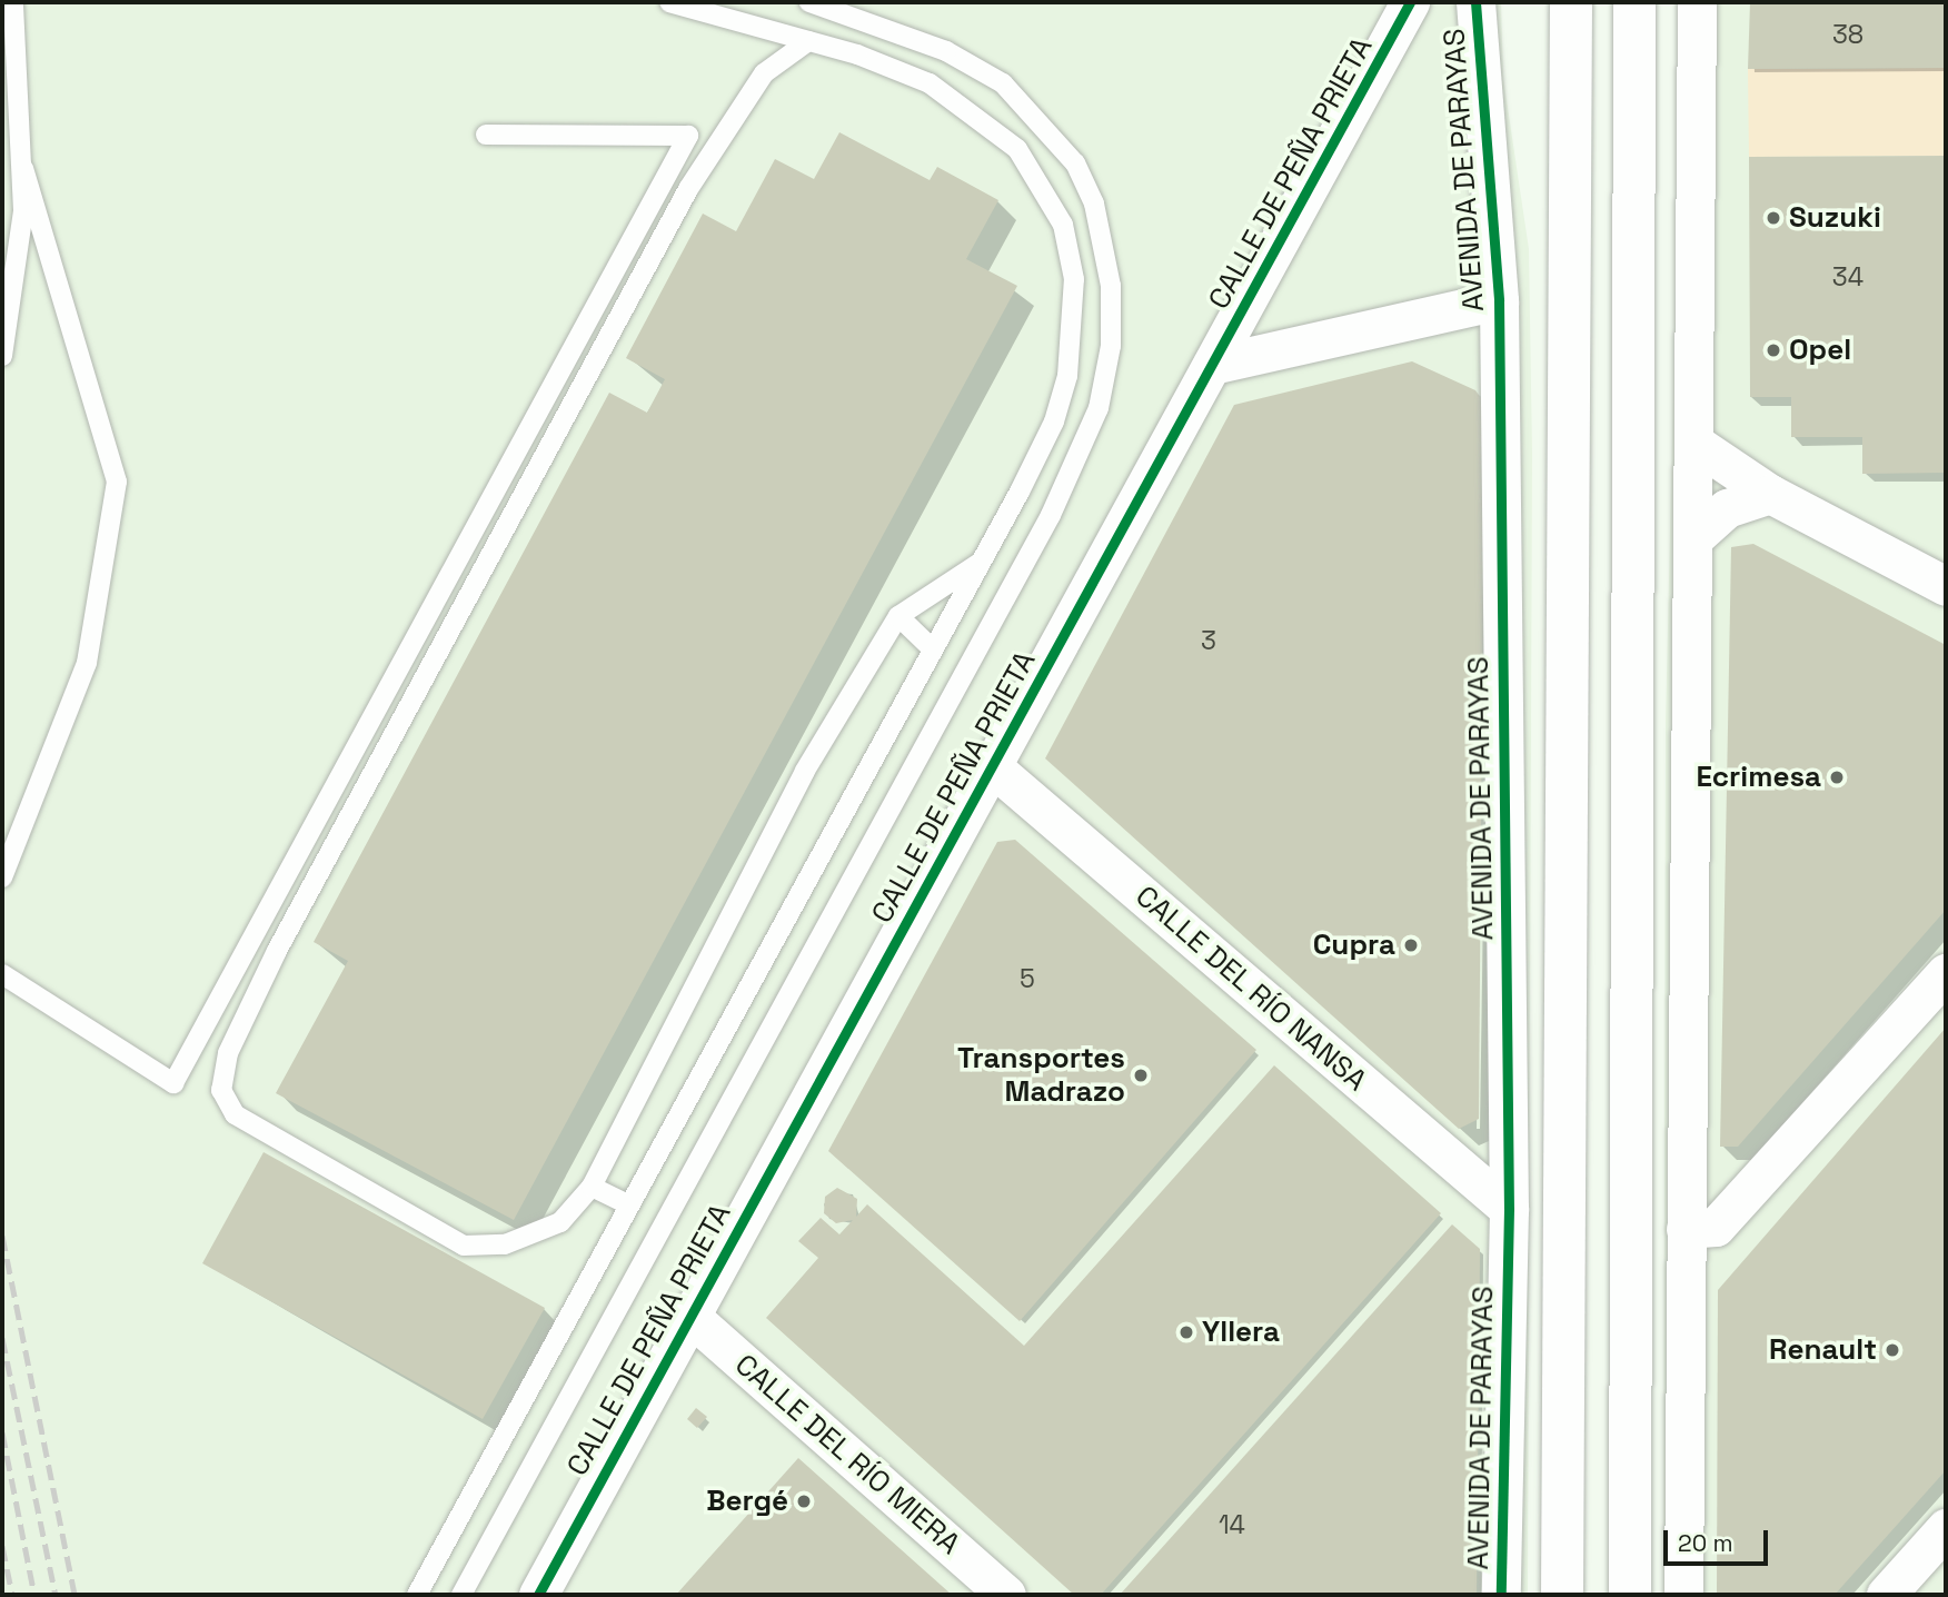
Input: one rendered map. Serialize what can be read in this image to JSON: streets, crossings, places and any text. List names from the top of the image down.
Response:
{
  "streets": {
    "street": [
      "AVENIDA DE PARAYAS",
      "CALLE DE PEÑA PRIETA",
      "CALLE DEL RÍO NANSA",
      "CALLE DEL RÍO MIERA"
    ]
  },
  "crossings": [
    ["AVENIDA DE PARAYAS", "CALLE DEL RÍO NANSA"],
    ["CALLE DE PEÑA PRIETA", "CALLE DEL RÍO NANSA"],
    ["CALLE DE PEÑA PRIETA", "CALLE DEL RÍO MIERA"]
  ],
  "places": [
    "Suzuki",
    "Opel",
    "Ecrimesa",
    "Cupra",
    "Transportes Madrazo",
    "Yllera",
    "Renault",
    "Bergé"
  ],
  "house_numbers": [
    "38",
    "34",
    "3",
    "5",
    "14"
  ],
  "scale_bar": "20 m"
}
